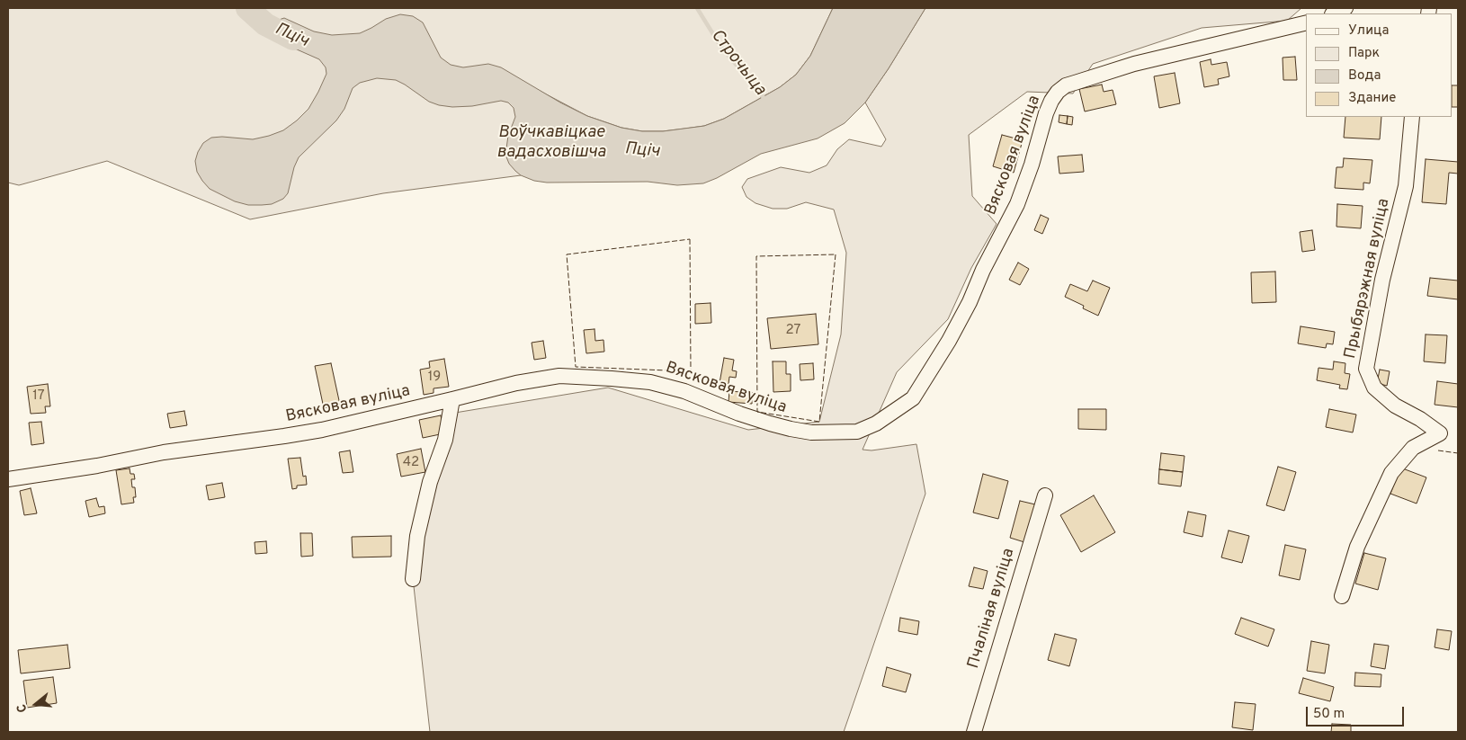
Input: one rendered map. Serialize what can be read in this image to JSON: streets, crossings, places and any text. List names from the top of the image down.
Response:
{
  "streets": {
    "street": ["Вясковая вуліца", "Прыбярэжная вуліца", "Пчаліная вуліца"]
  },
  "water": ["Пціч", "Строчыца", "Воўчкавіцкае вадасховішча"],
  "house_numbers": [
    "27",
    "19",
    "17",
    "42"
  ],
  "legend": [
    "Улица",
    "Парк",
    "Вода",
    "Здание"
  ],
  "scale_bar": "50 m",
  "north": "left"
}
